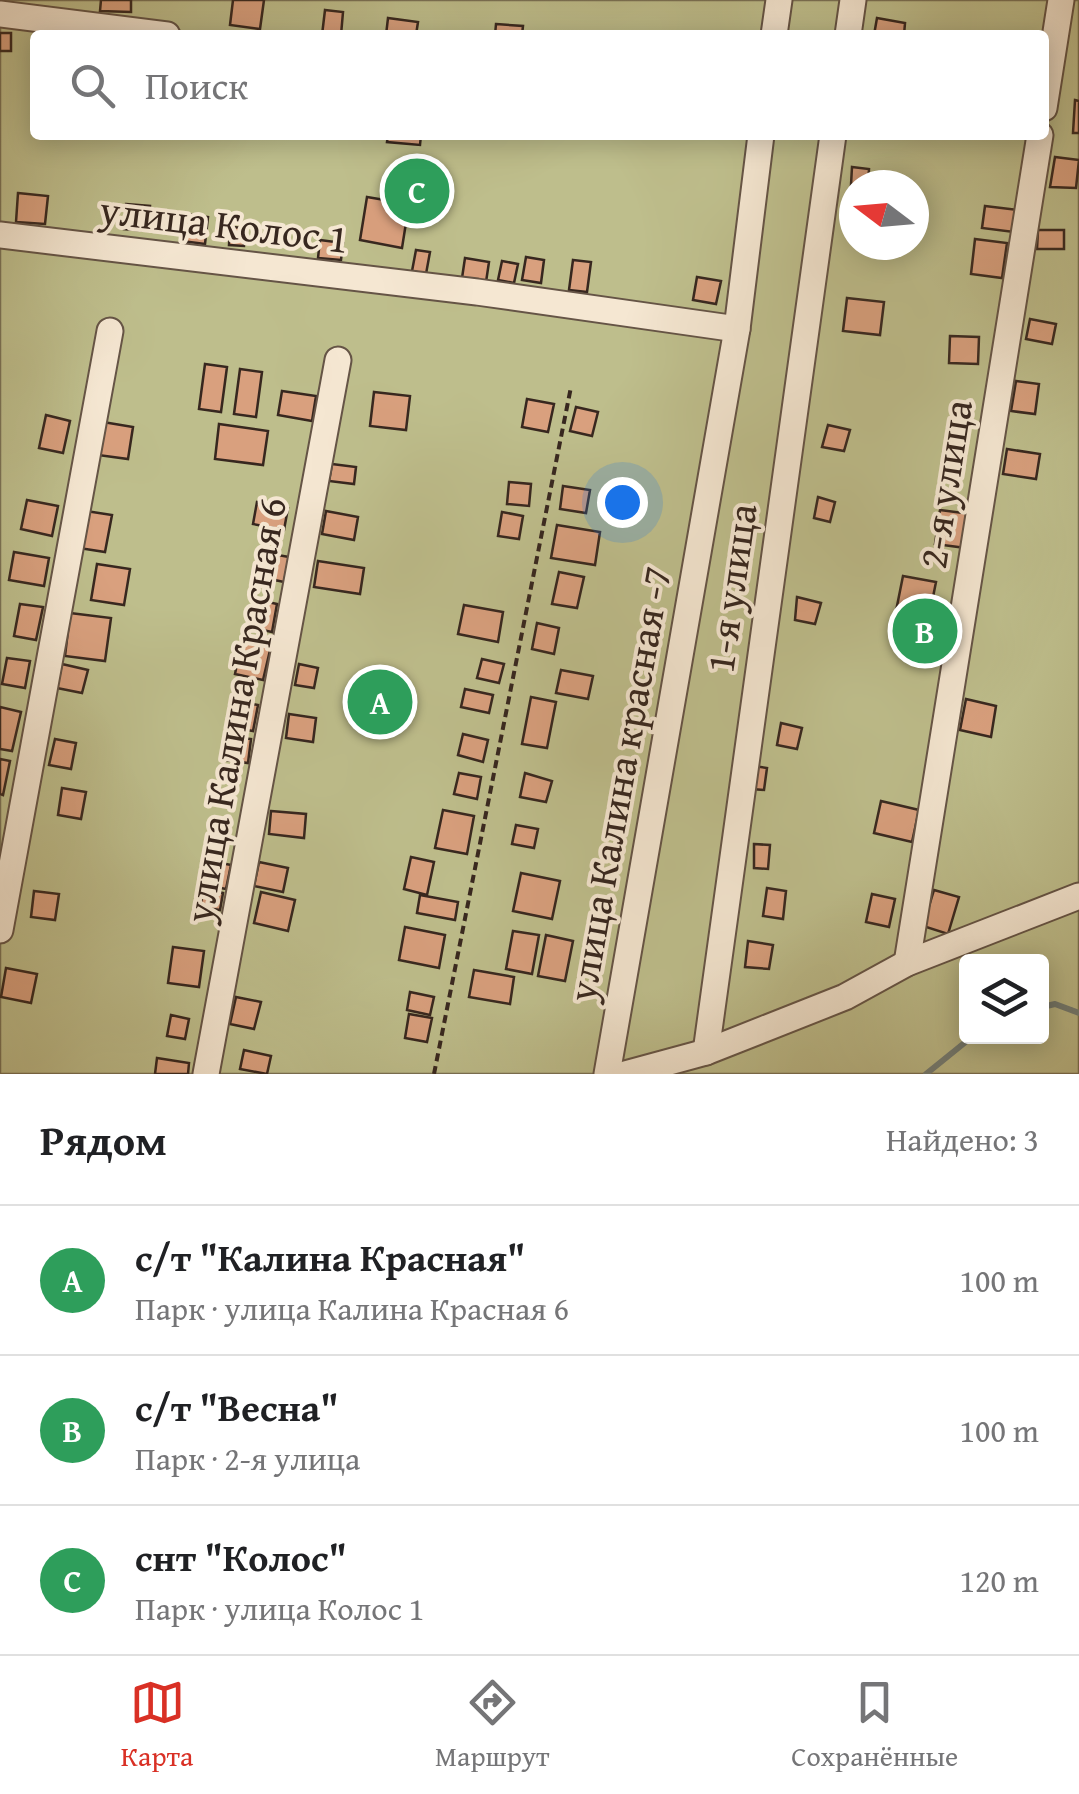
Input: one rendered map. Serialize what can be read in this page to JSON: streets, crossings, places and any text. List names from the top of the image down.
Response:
{
  "streets": {
    "street": [
      "улица Колос 1",
      "2-я улица",
      "1-я улица",
      "улица Калина Красная 6",
      "улица Калина красная -7"
    ]
  },
  "crossings": [
    ["улица Колос 1", "улица Калина красная -7"]
  ],
  "north": "left",
  "page": {
    "search": "Поиск",
    "pins": ["C", "B", "A"],
    "heading": ["Рядом", "Найдено: 3"],
    "list": [
      {
        "mark": "A",
        "name": "с/т \"Калина Красная\"",
        "note": "Парк · улица Калина Красная 6",
        "value": "100 m"
      },
      {
        "mark": "B",
        "name": "с/т \"Весна\"",
        "note": "Парк · 2-я улица",
        "value": "100 m"
      },
      {
        "mark": "C",
        "name": "снт \"Колос\"",
        "note": "Парк · улица Колос 1",
        "value": "120 m"
      }
    ],
    "nav": ["Карта", "Маршрут", "Сохранённые"]
  }
}
